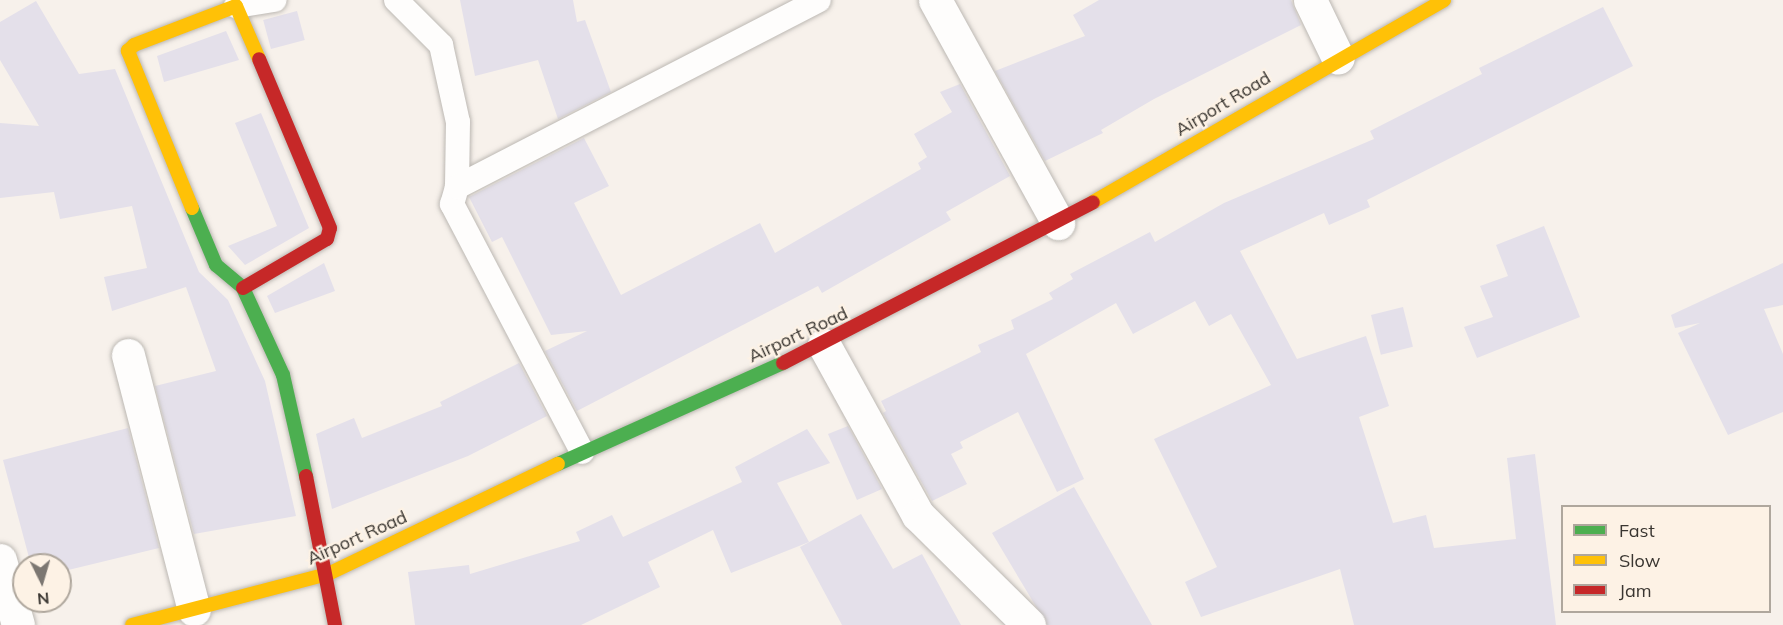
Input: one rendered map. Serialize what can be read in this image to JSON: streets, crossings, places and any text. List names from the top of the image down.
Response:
{
  "streets": {
    "street": ["Airport Road"]
  },
  "legend": ["Fast", "Slow", "Jam"],
  "north": "bottom"
}
